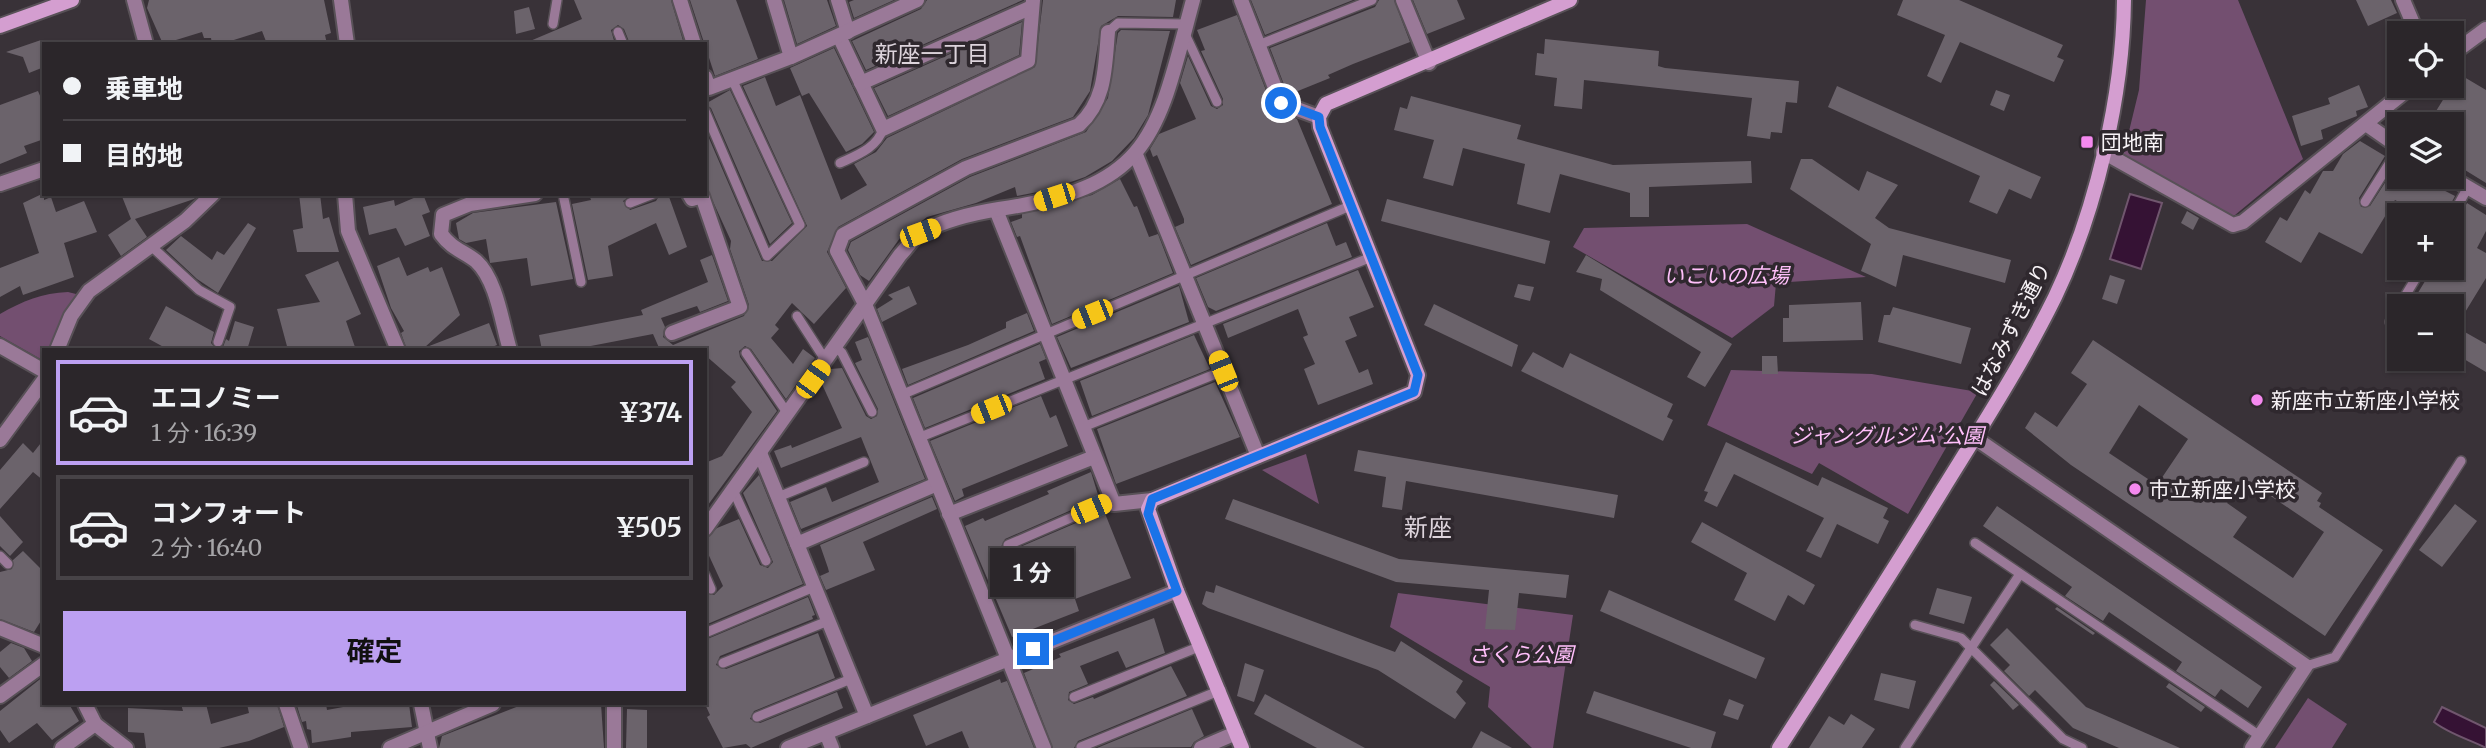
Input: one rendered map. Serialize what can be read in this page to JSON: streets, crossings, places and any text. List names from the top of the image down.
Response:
{
  "streets": {
    "street": ["はなみずき通り"]
  },
  "districts": ["新座一丁目", "新座"],
  "parks": ["いこいの広場", "ジャングルジム’公園", "さくら公園"],
  "places": {
    "transit": ["団地南"],
    "other": ["新座市立新座小学校", "市立新座小学校"]
  },
  "page": {
    "map_buttons": ["+", "−"],
    "banner": ["乗車地", "目的地"],
    "list": [
      {
        "name": "エコノミー",
        "note": "1 分 · 16:39",
        "value": "¥374"
      },
      {
        "name": "コンフォート",
        "note": "2 分 · 16:40",
        "value": "¥505"
      }
    ],
    "bubble": "1 分",
    "buttons": "確定"
  }
}
